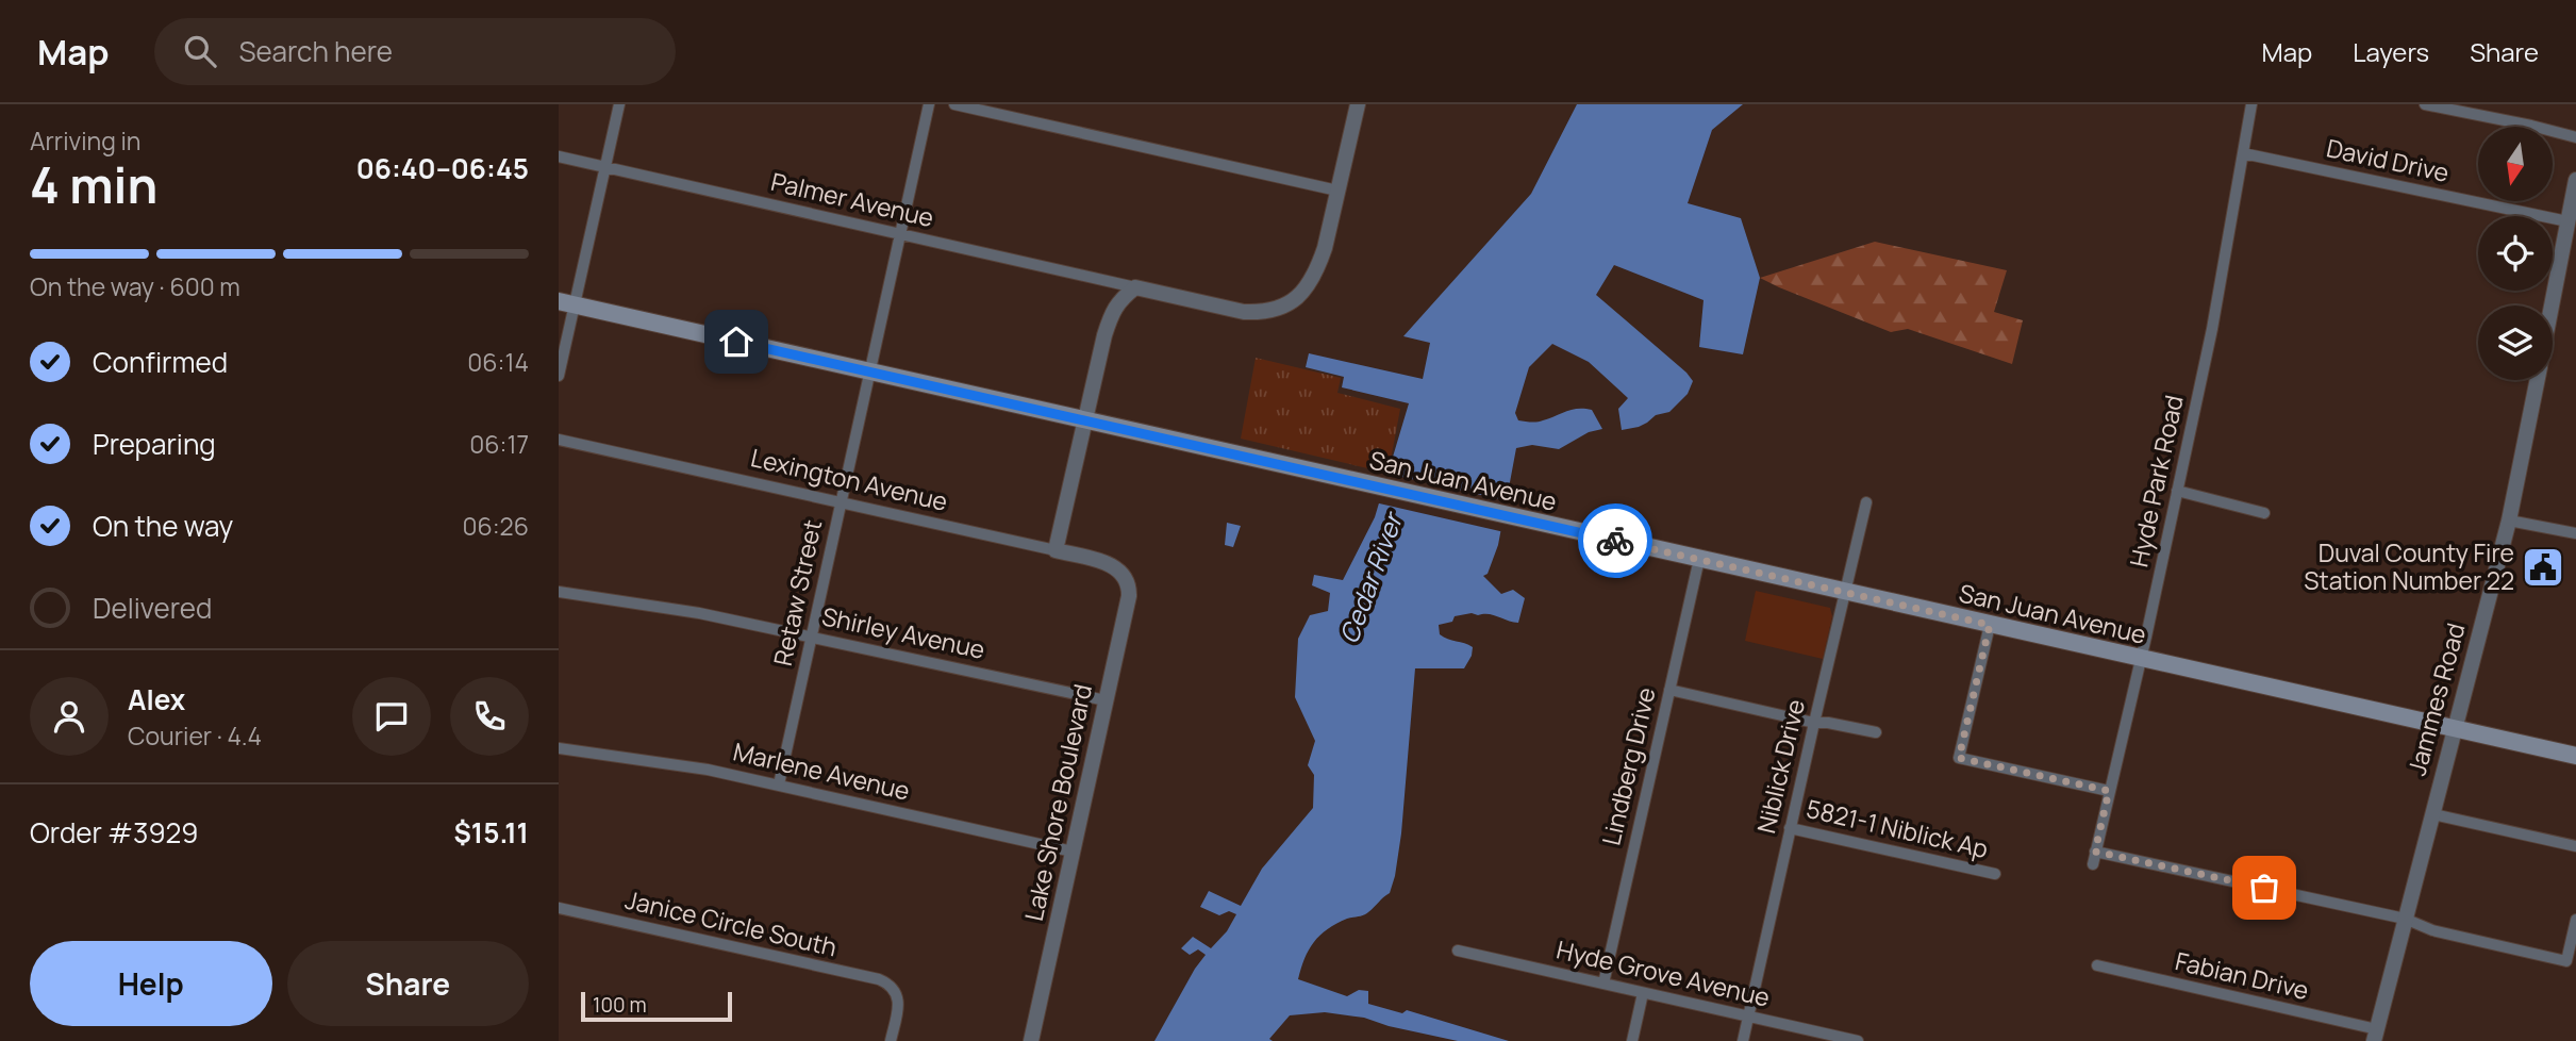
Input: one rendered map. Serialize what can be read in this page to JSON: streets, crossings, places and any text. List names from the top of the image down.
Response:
{
  "streets": {
    "main road": ["San Juan Avenue"],
    "street": [
      "David Drive",
      "Palmer Avenue",
      "Lexington Avenue",
      "Hyde Park Road",
      "Retaw Street",
      "Shirley Avenue",
      "Jammes Road",
      "Lindberg Drive",
      "Niblick Drive",
      "Marlene Avenue",
      "Lake Shore Boulevard",
      "5821-1 Niblick Ap",
      "Janice Circle South",
      "Hyde Grove Avenue",
      "Fabian Drive"
    ]
  },
  "crossings": [
    ["David Drive", "Hyde Park Road"],
    ["David Drive", "Jammes Road"],
    ["Palmer Avenue", "Retaw Street"],
    ["Lexington Avenue", "Retaw Street"],
    ["Lexington Avenue", "Lake Shore Boulevard"],
    ["San Juan Avenue", "Hyde Park Road"],
    ["San Juan Avenue", "Retaw Street"],
    ["San Juan Avenue", "Jammes Road"],
    ["San Juan Avenue", "Lindberg Drive"],
    ["San Juan Avenue", "Niblick Drive"],
    ["Hyde Park Road", "Jammes Road"],
    ["Retaw Street", "Shirley Avenue"],
    ["Retaw Street", "Marlene Avenue"],
    ["Shirley Avenue", "Lake Shore Boulevard"],
    ["Jammes Road", "Fabian Drive"],
    ["Lindberg Drive", "Hyde Grove Avenue"],
    ["Niblick Drive", "5821-1 Niblick Ap"],
    ["Niblick Drive", "Hyde Grove Avenue"],
    ["Marlene Avenue", "Lake Shore Boulevard"]
  ],
  "water": ["Cedar River"],
  "places": {
    "public building": ["Duval County Fire Station Number 22"]
  },
  "scale_bar": "100 m",
  "north": "bottom",
  "page": {
    "header": "Map",
    "search": "Search here",
    "nav": ["Map", "Layers", "Share"],
    "heading": ["4 min", "Arriving in", "06:40–06:45"],
    "panel": [
      "Alex",
      "Courier · 4.4",
      "Order #3929",
      "$15.11"
    ],
    "bar": "On the way · 600 m",
    "list": [
      ["Confirmed", "06:14"],
      ["Preparing", "06:17"],
      ["On the way", "06:26"],
      "Delivered"
    ],
    "buttons": ["Help", "Share"],
    "scale": "100 m"
  }
}
